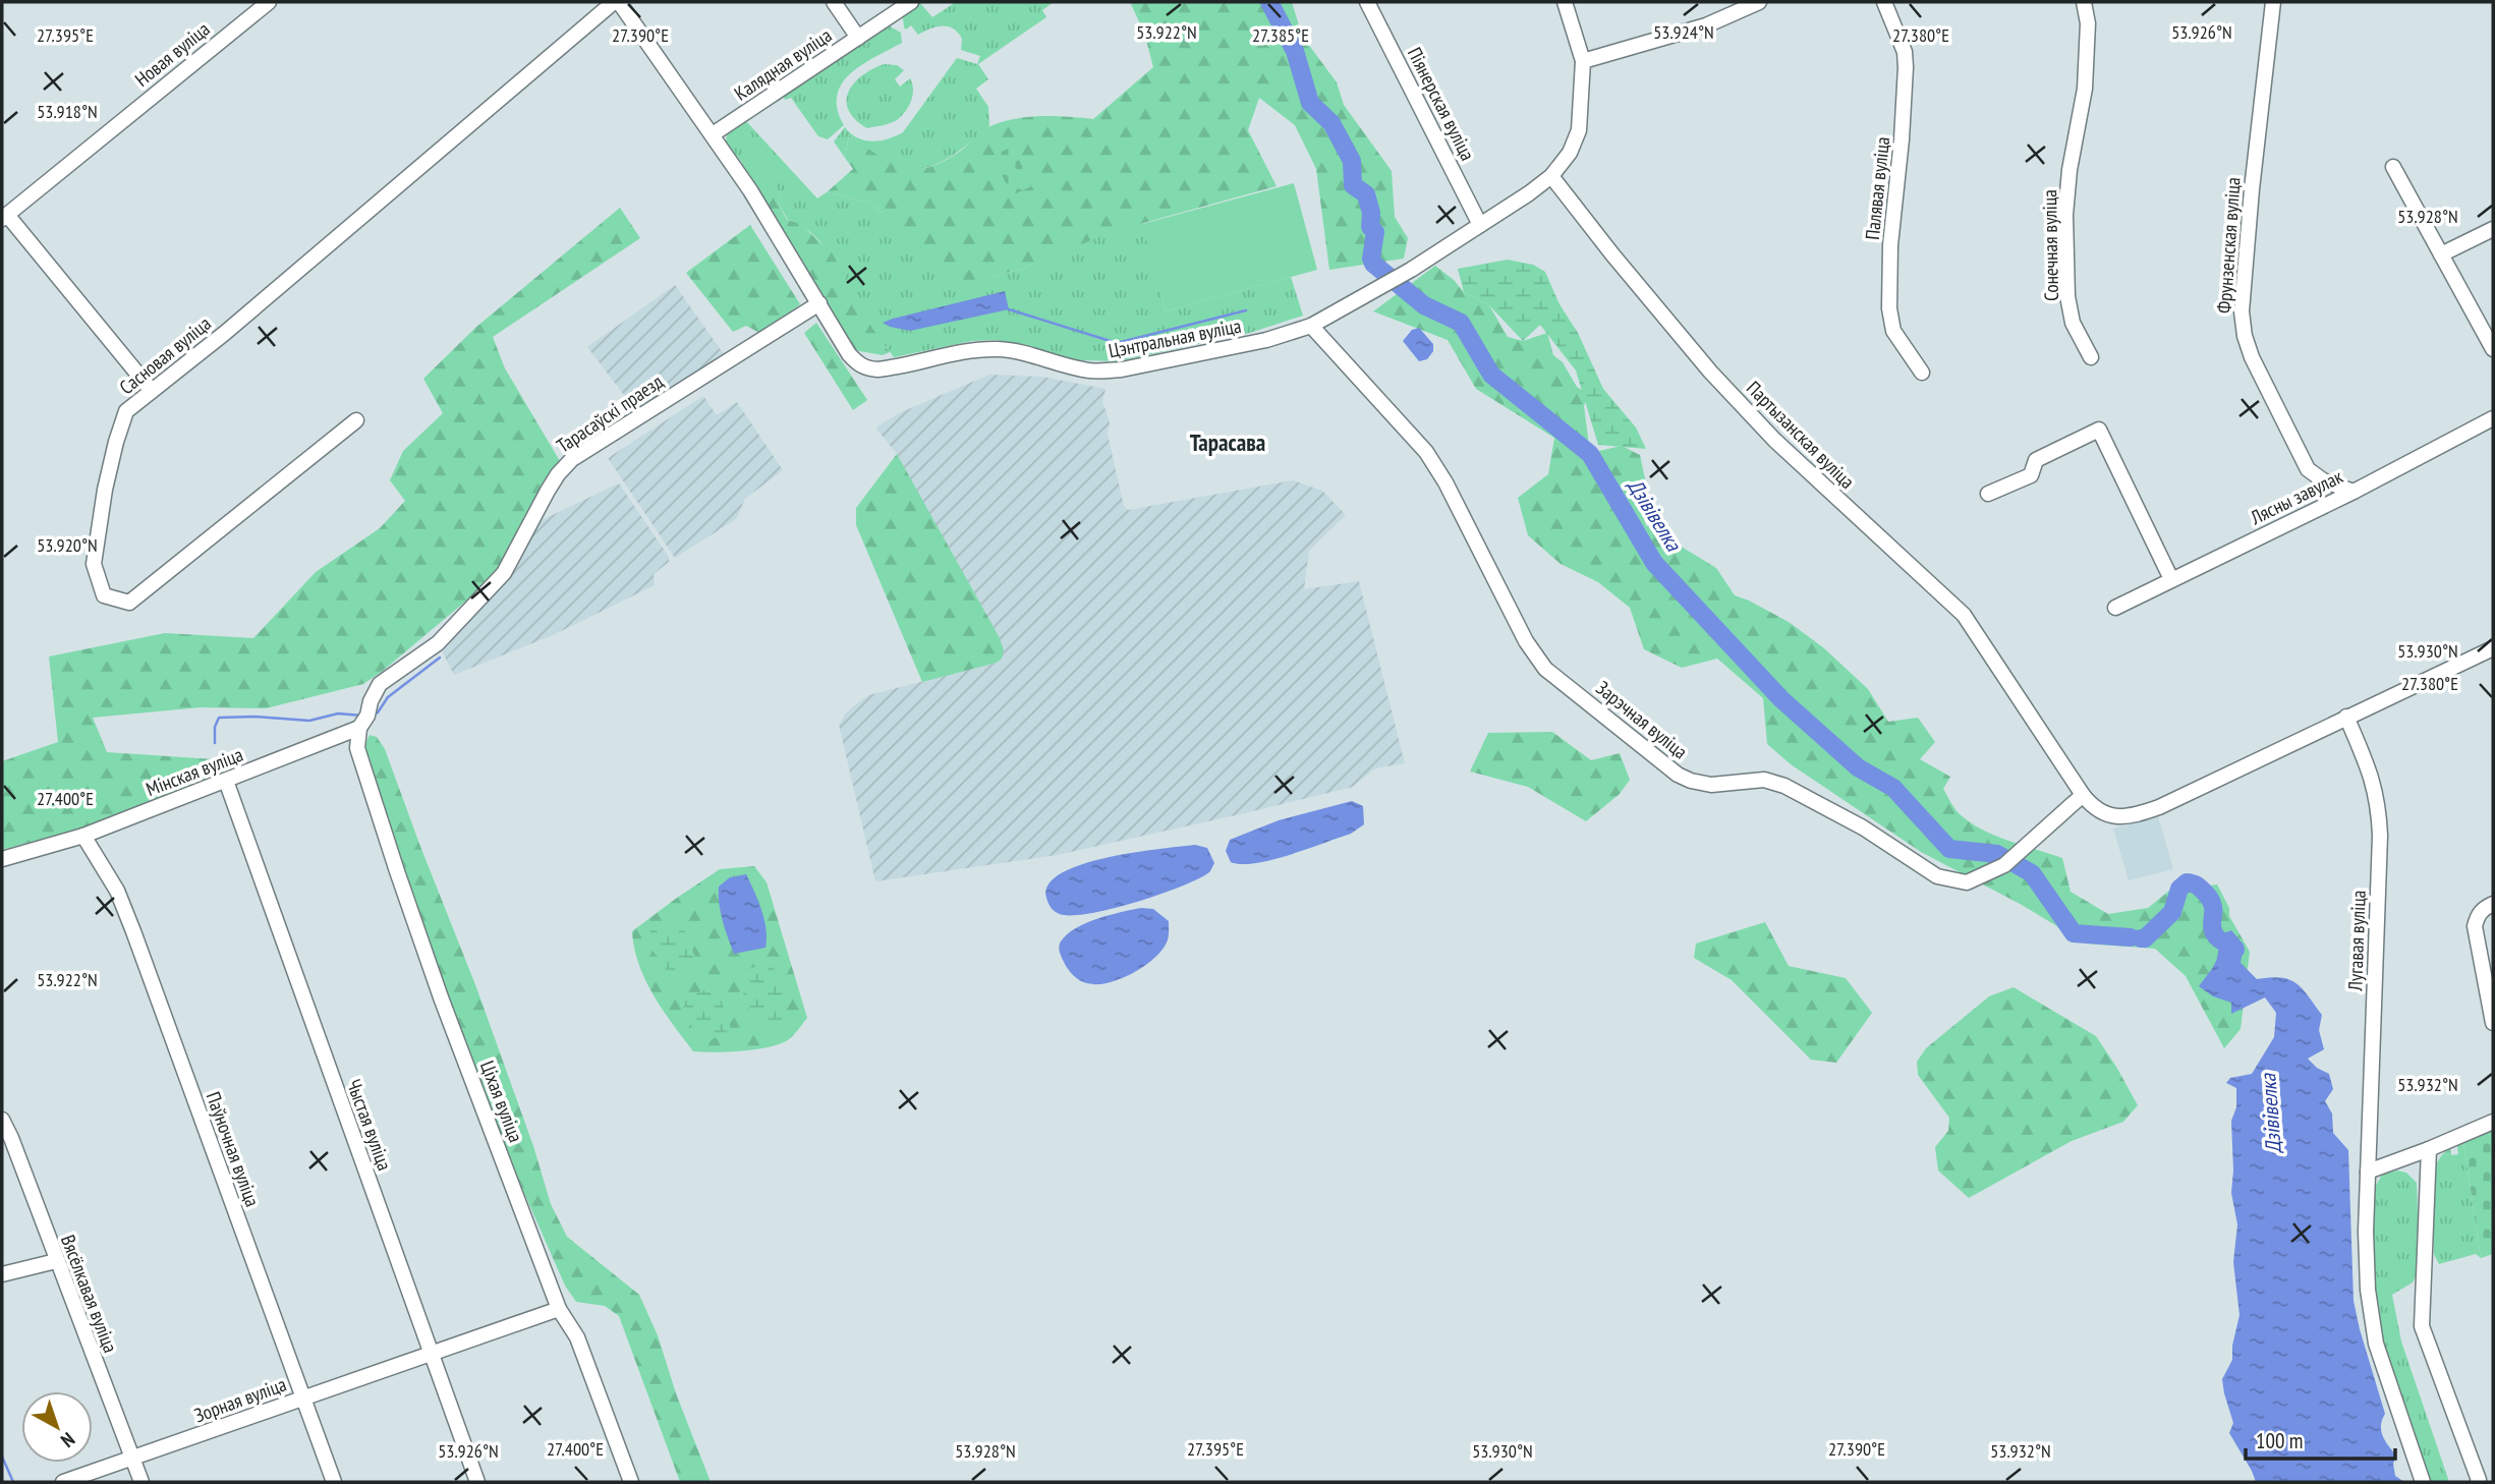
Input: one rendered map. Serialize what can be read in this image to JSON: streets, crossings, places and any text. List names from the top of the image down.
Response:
{
  "streets": {
    "street": [
      "Новая вуліца",
      "Калядная вуліца",
      "Піянерская вуліца",
      "Палявая вуліца",
      "Сонечная вуліца",
      "Фрунзенская вуліца",
      "Цэнтральная вуліца",
      "Сасновая вуліца",
      "Тарасаўскі праезд",
      "Партызанская вуліца",
      "Лясны завулак",
      "Зарэчная вуліца",
      "Мінская вуліца",
      "Лугавая вуліца",
      "Ціхая вуліца",
      "Чыстая вуліца",
      "Паўночная вуліца",
      "Вясёлкавая вуліца",
      "Зорная вуліца"
    ]
  },
  "crossings": [
    ["Калядная вуліца", "Цэнтральная вуліца"],
    ["Піянерская вуліца", "Цэнтральная вуліца"],
    ["Фрунзенская вуліца", "Лясны завулак"],
    ["Цэнтральная вуліца", "Сасновая вуліца"],
    ["Цэнтральная вуліца", "Тарасаўскі праезд"],
    ["Цэнтральная вуліца", "Партызанская вуліца"],
    ["Цэнтральная вуліца", "Зарэчная вуліца"],
    ["Тарасаўскі праезд", "Мінская вуліца"],
    ["Тарасаўскі праезд", "Ціхая вуліца"],
    ["Партызанская вуліца", "Зарэчная вуліца"],
    ["Партызанская вуліца", "Лугавая вуліца"],
    ["Мінская вуліца", "Ціхая вуліца"],
    ["Мінская вуліца", "Чыстая вуліца"],
    ["Мінская вуліца", "Паўночная вуліца"],
    ["Ціхая вуліца", "Зорная вуліца"],
    ["Чыстая вуліца", "Зорная вуліца"],
    ["Паўночная вуліца", "Зорная вуліца"],
    ["Вясёлкавая вуліца", "Зорная вуліца"]
  ],
  "districts": ["Тарасава"],
  "water": ["Дзівівелка"],
  "scale_bar": "100 m",
  "north": "bottom right",
  "coordinates": [
    "53.924°N",
    "53.922°N",
    "53.926°N",
    "27.390°E",
    "27.385°E",
    "27.380°E",
    "27.395°E",
    "53.918°N",
    "53.928°N",
    "53.920°N",
    "53.930°N",
    "27.400°E",
    "53.932°N"
  ]
}
